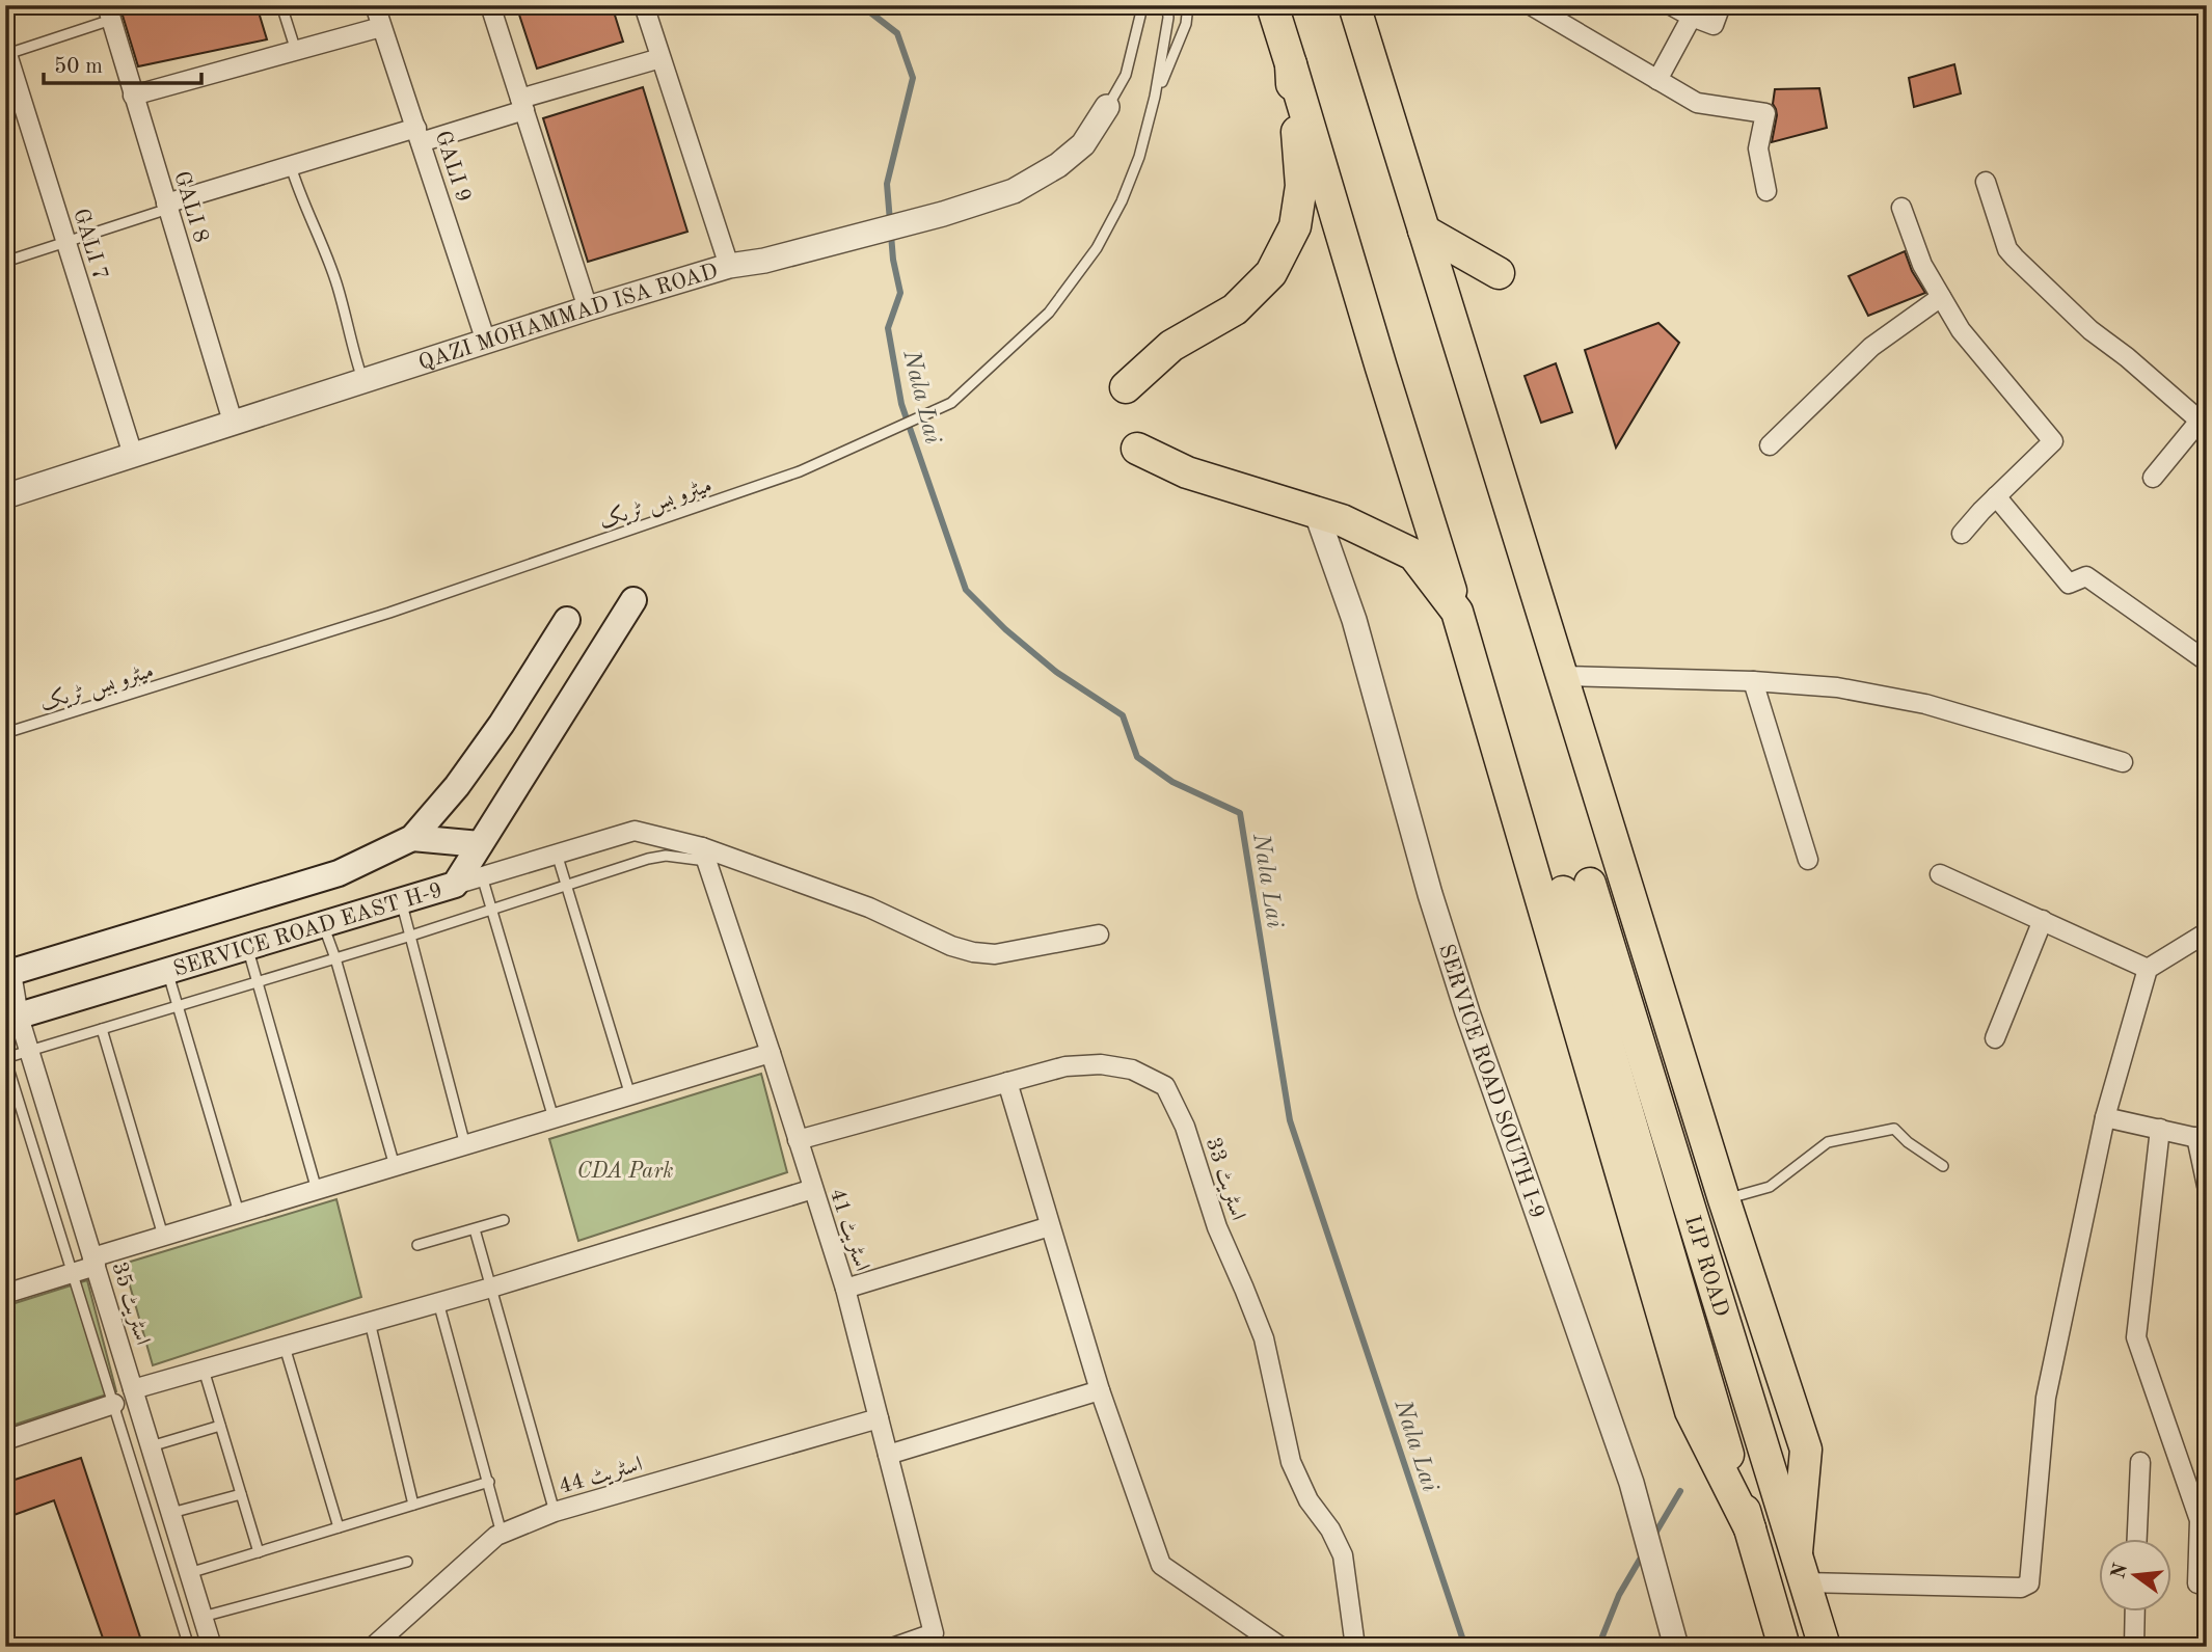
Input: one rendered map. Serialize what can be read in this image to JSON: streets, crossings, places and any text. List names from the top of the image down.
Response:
{
  "streets": {
    "highway": ["IJP ROAD"],
    "main road": ["SERVICE ROAD EAST H-9"],
    "street": [
      "GALI 9",
      "GALI 8",
      "GALI 7",
      "QAZI MOHAMMAD ISA ROAD",
      "SERVICE ROAD SOUTH I-9",
      "اسٹریٹ 33",
      "اسٹریٹ 41",
      "اسٹریٹ 35",
      "اسٹریٹ 44"
    ],
    "lane": ["میٹرو بس ٹریک"]
  },
  "crossings": [
    ["GALI 9", "QAZI MOHAMMAD ISA ROAD"],
    ["GALI 8", "QAZI MOHAMMAD ISA ROAD"],
    ["GALI 7", "QAZI MOHAMMAD ISA ROAD"],
    ["SERVICE ROAD EAST H-9", "اسٹریٹ 35"],
    ["اسٹریٹ 33", "اسٹریٹ 41"],
    ["اسٹریٹ 41", "اسٹریٹ 44"]
  ],
  "water": ["Nala Lai"],
  "parks": ["CDA Park"],
  "scale_bar": "50 m",
  "north": "left"
}
